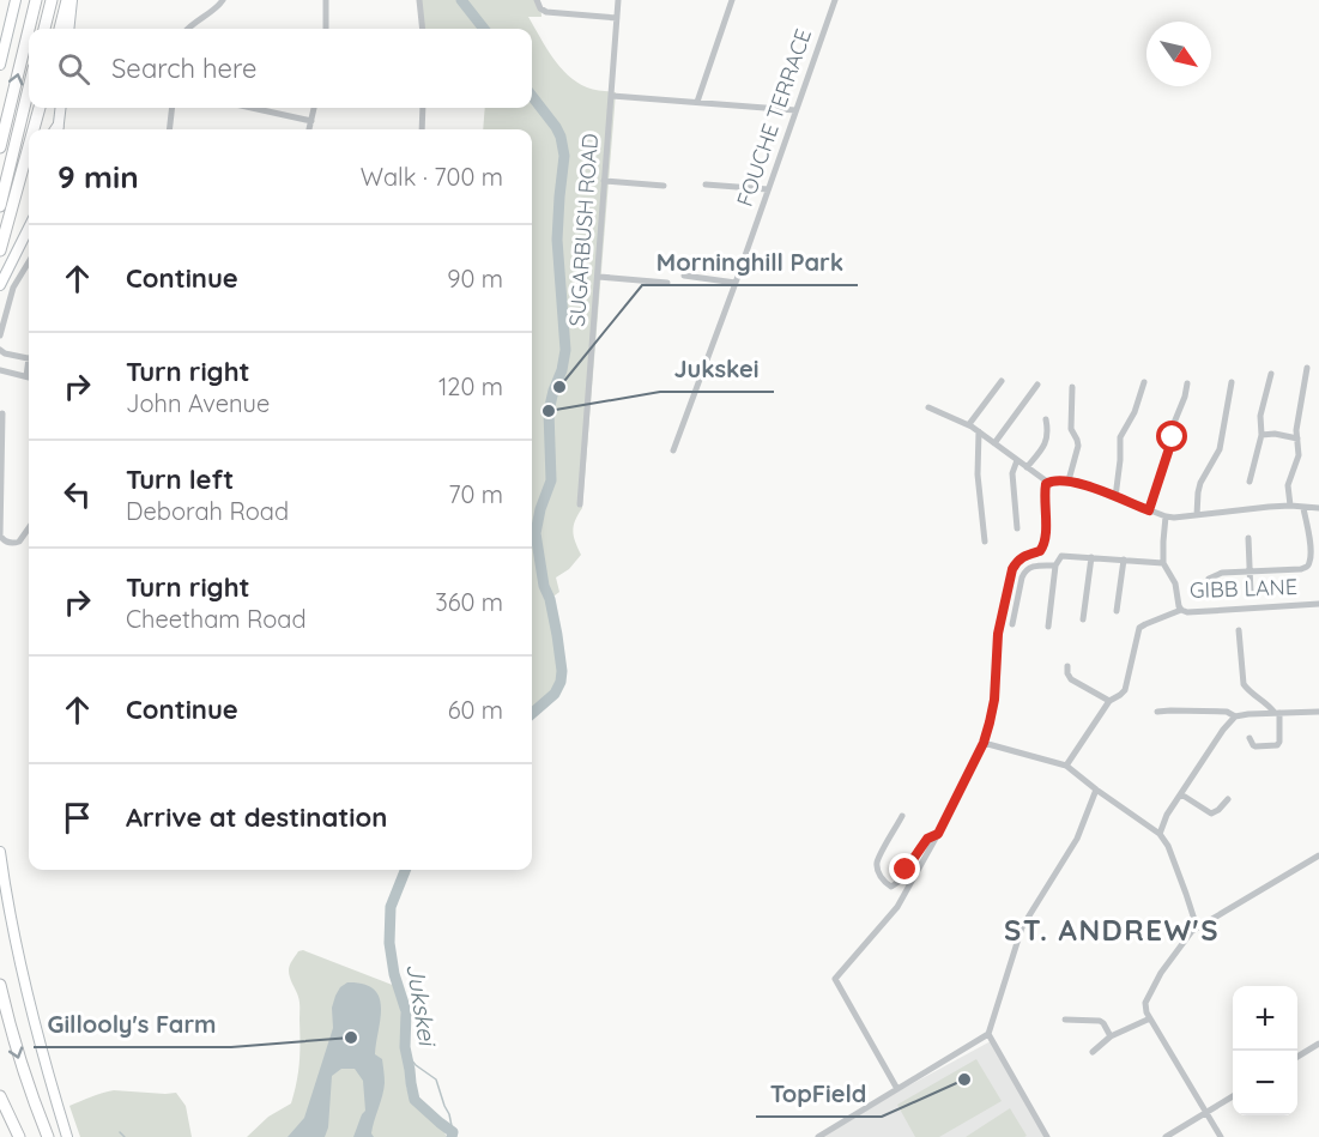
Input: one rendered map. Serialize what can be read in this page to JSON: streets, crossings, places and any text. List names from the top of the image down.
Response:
{
  "streets": {
    "street": ["FOUCHE TERRACE", "SUGARBUSH ROAD", "GIBB LANE"]
  },
  "districts": ["ST. ANDREW'S"],
  "water": ["Jukskei"],
  "places": [
    "Morninghill Park",
    "Jukskei",
    "Gillooly's Farm",
    "TopField"
  ],
  "north": "bottom right",
  "page": {
    "search": "Search here",
    "heading": ["9 min", "Walk · 700 m"],
    "list": [
      ["Continue", "90 m"],
      ["Turn right", "John Avenue", "120 m"],
      ["Turn left", "Deborah Road", "70 m"],
      ["Turn right", "Cheetham Road", "360 m"],
      ["Continue", "60 m"],
      "Arrive at destination"
    ],
    "map_buttons": ["+", "−"]
  }
}
